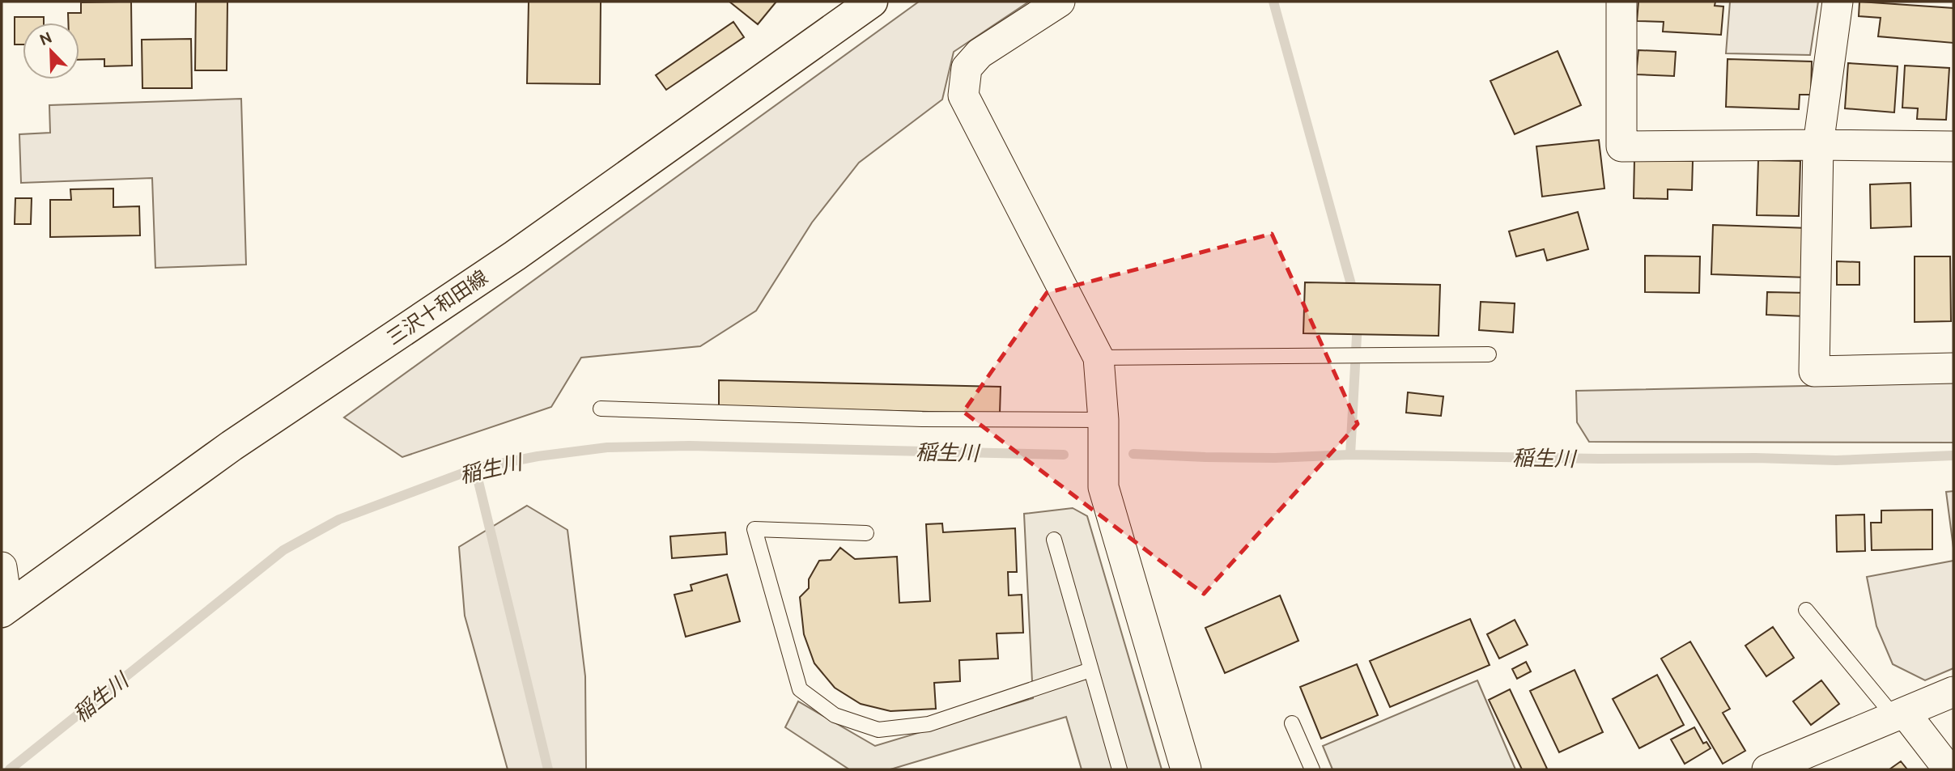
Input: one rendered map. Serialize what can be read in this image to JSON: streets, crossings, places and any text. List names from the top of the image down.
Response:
{
  "streets": {
    "main road": ["三沢十和田線"]
  },
  "water": ["稲生川"],
  "north": "top left"
}
